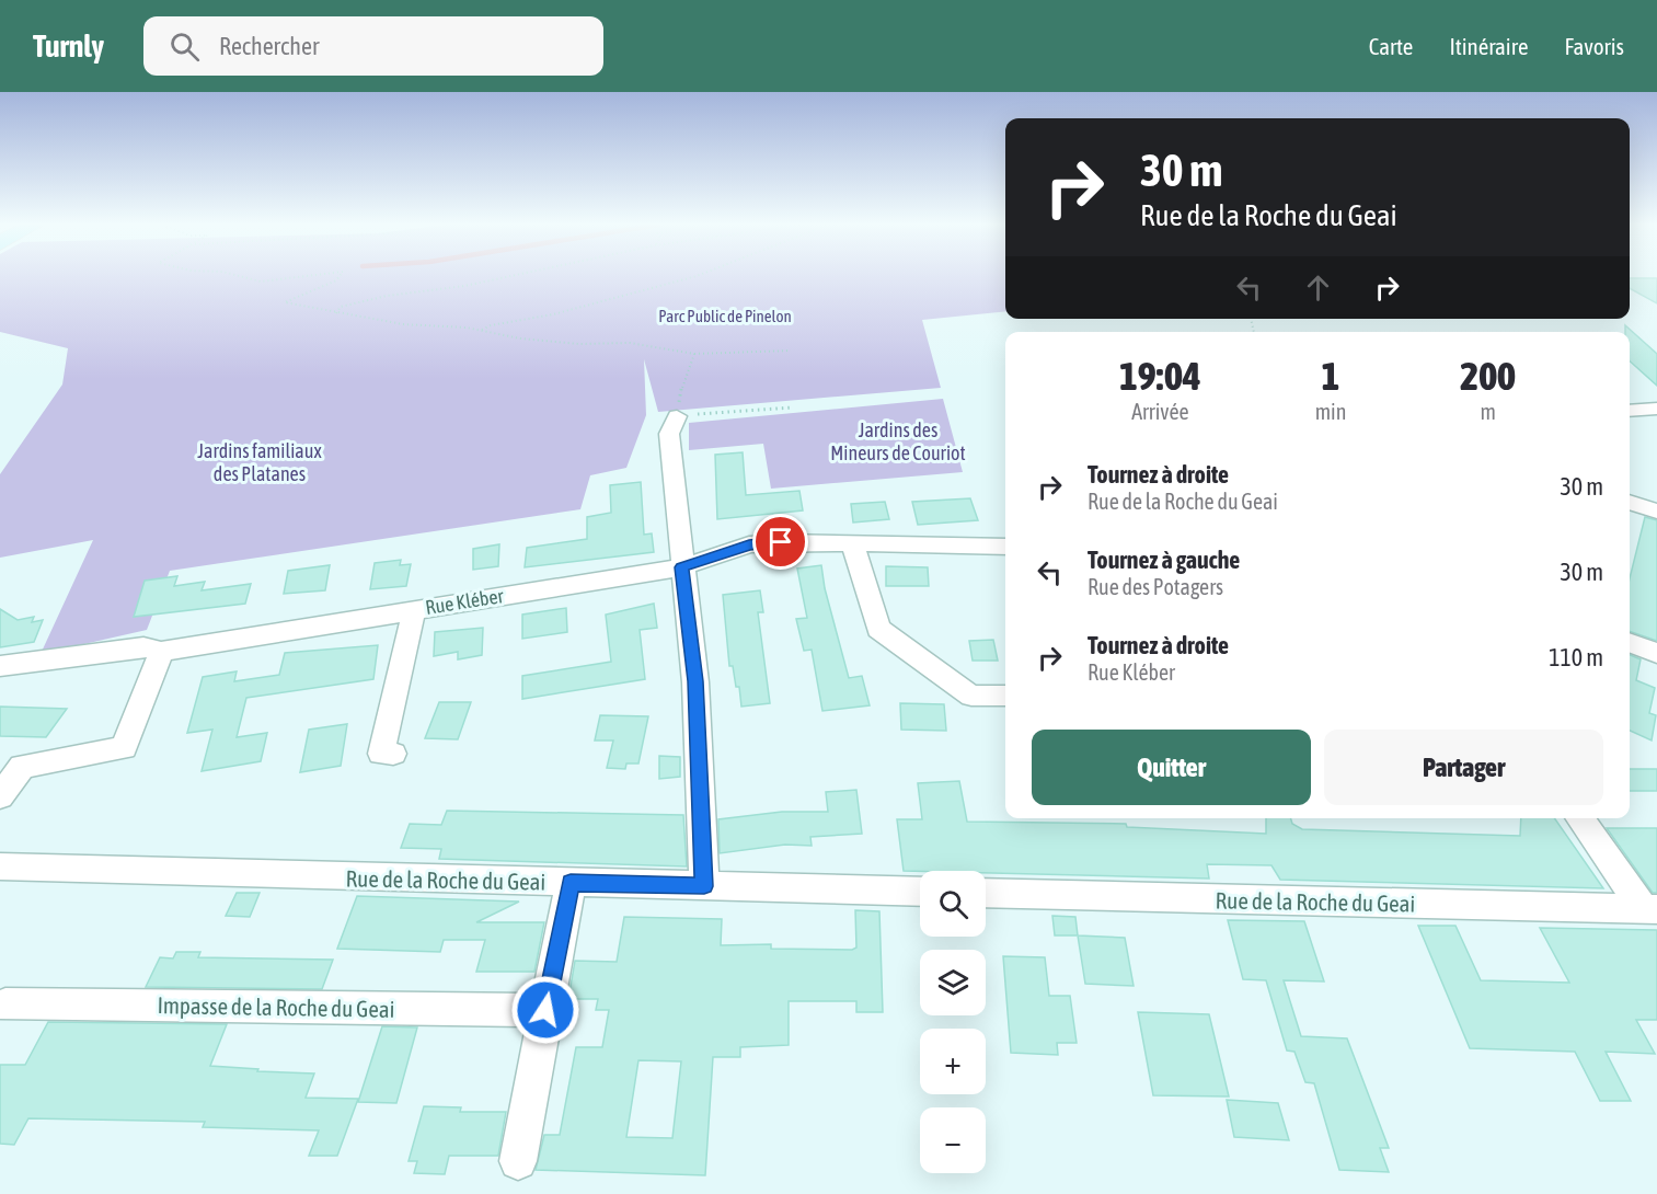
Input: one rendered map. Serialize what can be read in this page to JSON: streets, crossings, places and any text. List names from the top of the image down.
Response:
{
  "streets": {
    "street": ["Rue Kléber", "Rue de la Roche du Geai", "Impasse de la Roche du Geai"]
  },
  "parks": ["Parc Public de Pinelon", "Jardins des Mineurs de Couriot", "Jardins familiaux des Platanes"],
  "page": {
    "header": "Turnly",
    "search": "Rechercher",
    "nav": ["Carte", "Itinéraire", "Favoris"],
    "turn": ["30 m", "Rue de la Roche du Geai"],
    "eta": [
      "19:04",
      "Arrivée",
      "1",
      "min",
      "200",
      "m"
    ],
    "list": [
      {
        "name": "Tournez à droite",
        "note": "Rue de la Roche du Geai",
        "value": "30 m"
      },
      {
        "name": "Tournez à gauche",
        "note": "Rue des Potagers",
        "value": "30 m"
      },
      {
        "name": "Tournez à droite",
        "note": "Rue Kléber",
        "value": "110 m"
      }
    ],
    "buttons": ["Quitter", "Partager"],
    "map_buttons": ["+", "−"]
  }
}
